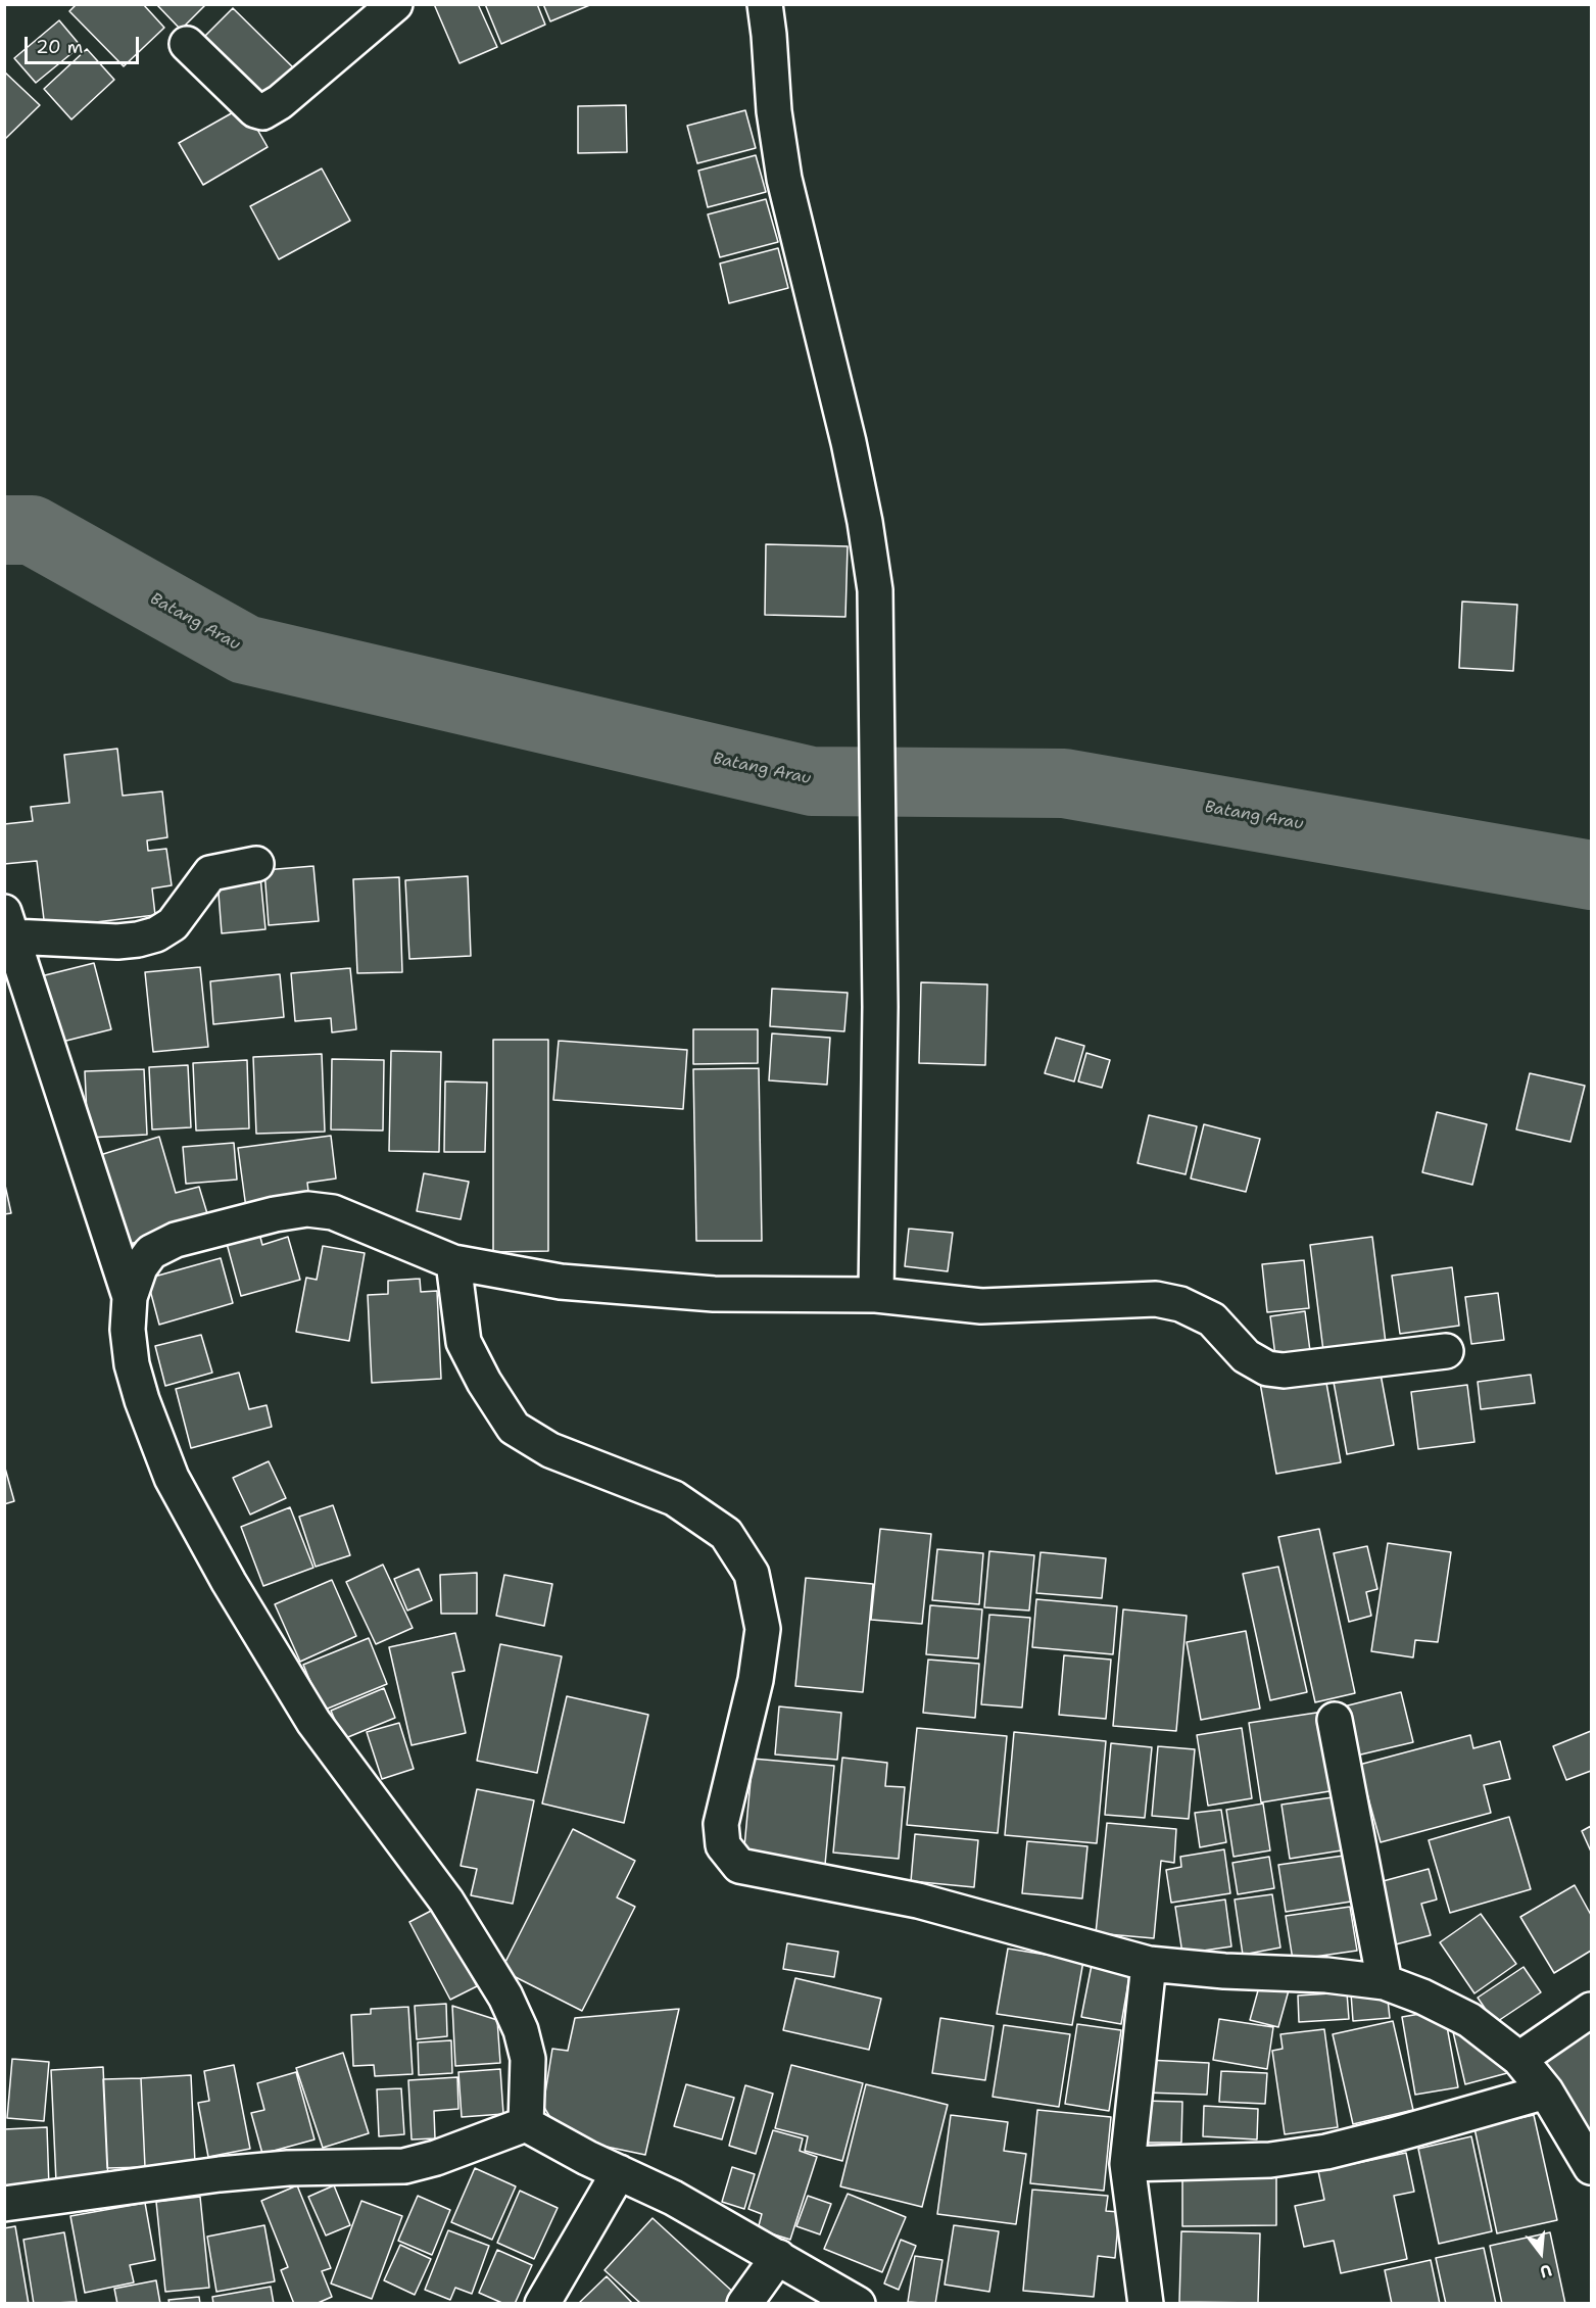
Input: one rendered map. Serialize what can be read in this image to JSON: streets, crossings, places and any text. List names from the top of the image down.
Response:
{
  "water": ["Batang Arau"],
  "scale_bar": "20 m",
  "north": "bottom"
}
